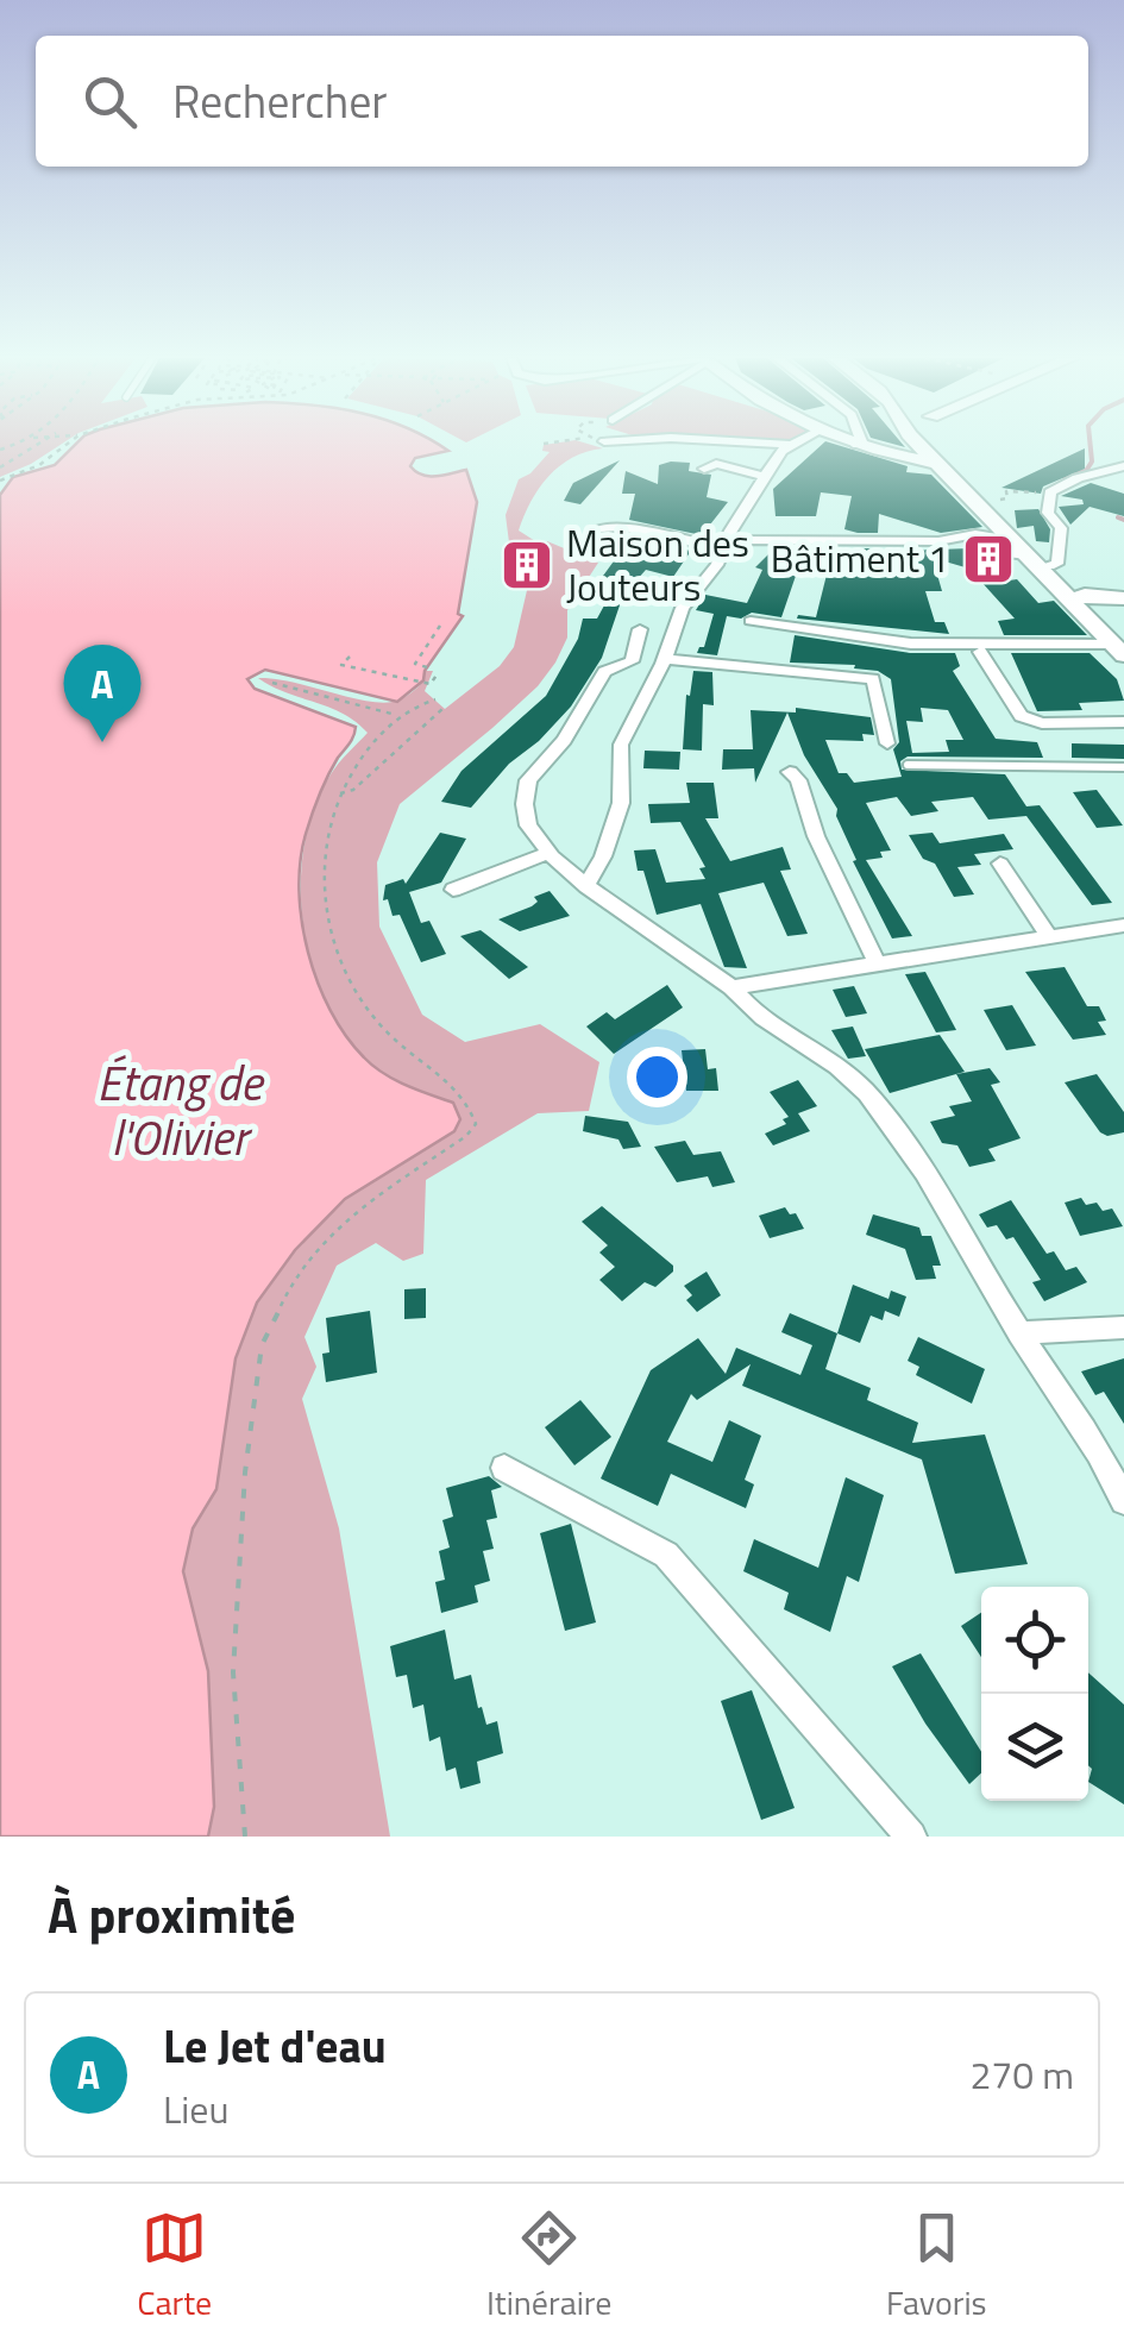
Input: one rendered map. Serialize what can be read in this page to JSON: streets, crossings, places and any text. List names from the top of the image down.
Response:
{
  "water": ["Étang de l'Olivier"],
  "places": {
    "building": ["Bâtiment 1", "Maison des Jouteurs"]
  },
  "page": {
    "search": "Rechercher",
    "pins": "A",
    "heading": "À proximité",
    "list": [
      {
        "mark": "A",
        "name": "Le Jet d'eau",
        "note": "Lieu",
        "value": "270 m"
      }
    ],
    "nav": ["Carte", "Itinéraire", "Favoris"]
  }
}
